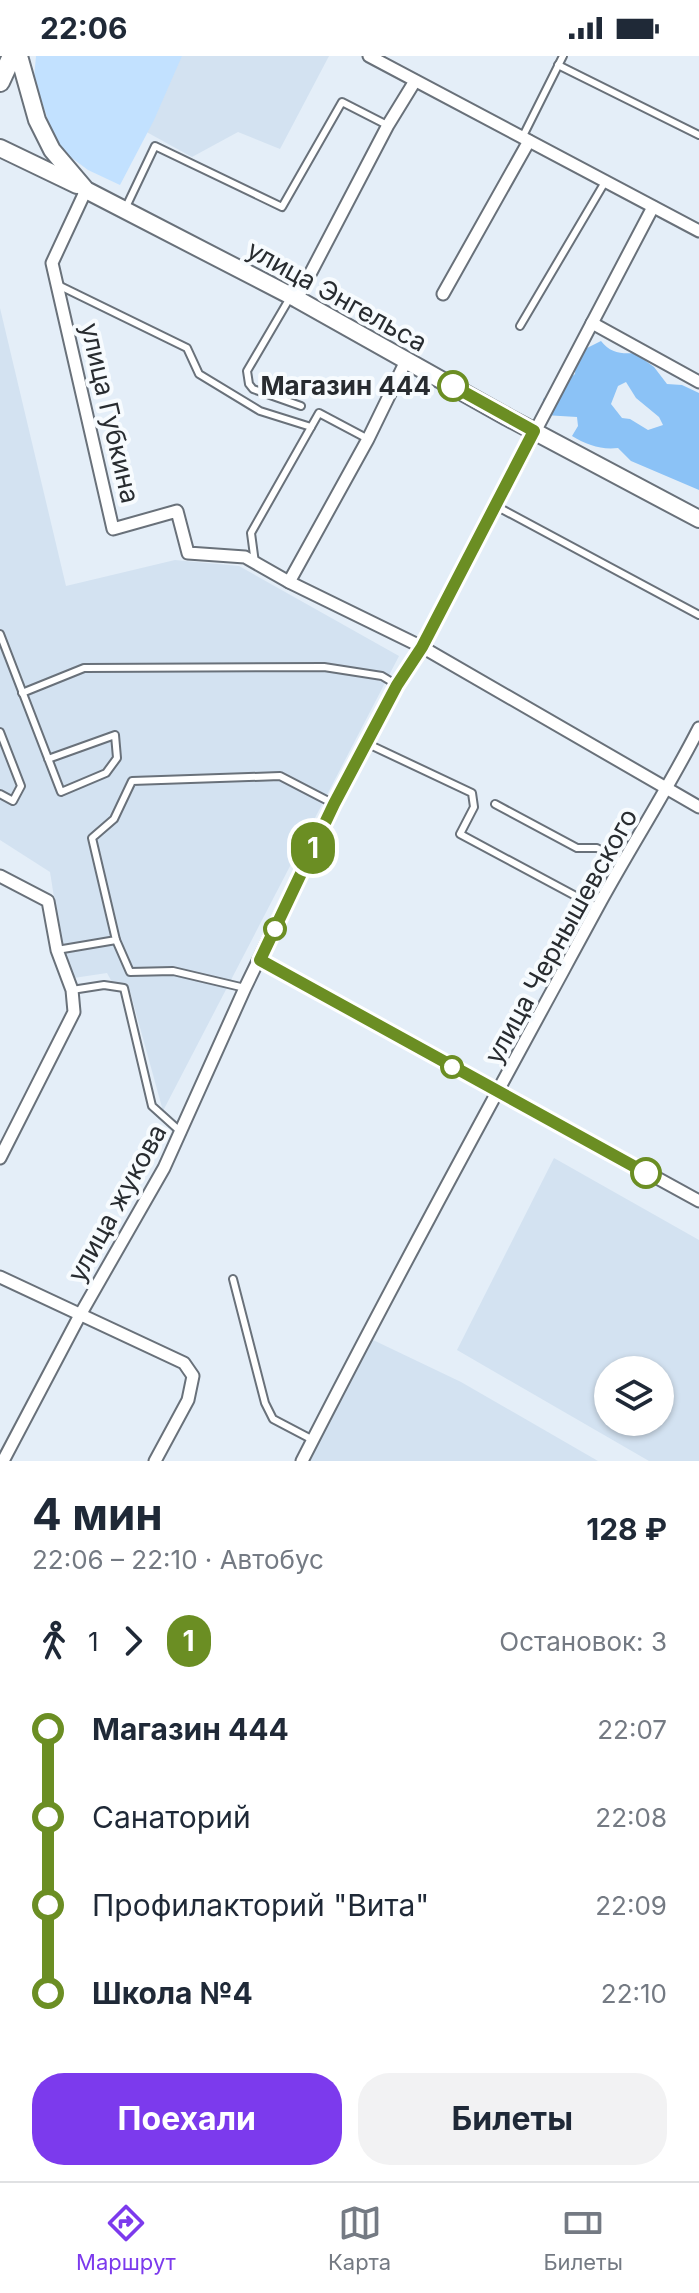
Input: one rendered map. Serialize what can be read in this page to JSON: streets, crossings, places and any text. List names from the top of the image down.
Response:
{
  "streets": {
    "street": [
      "улица Энгельса",
      "улица Губкина",
      "улица Чернышевского",
      "улица жукова"
    ]
  },
  "crossings": [
    ["улица Энгельса", "улица Губкина"],
    ["улица Энгельса", "улица жукова"],
    ["улица Губкина", "улица Чернышевского"],
    ["улица Губкина", "улица жукова"]
  ],
  "places": ["Магазин 444"],
  "lines": ["bus line 1"],
  "page": {
    "status": "22:06",
    "on_map": "1",
    "heading": ["4 мин", "22:06 – 22:10 · Автобус", "128 ₽"],
    "legs": ["1", "1", "Остановок: 3"],
    "list": [
      {
        "name": "Магазин 444",
        "value": "22:07"
      },
      {
        "name": "Санаторий",
        "value": "22:08"
      },
      {
        "name": "Профилакторий \"Вита\"",
        "value": "22:09"
      },
      {
        "name": "Школа №4",
        "value": "22:10"
      }
    ],
    "buttons": ["Поехали", "Билеты"],
    "tabs": ["Маршрут", "Карта", "Билеты"]
  }
}
